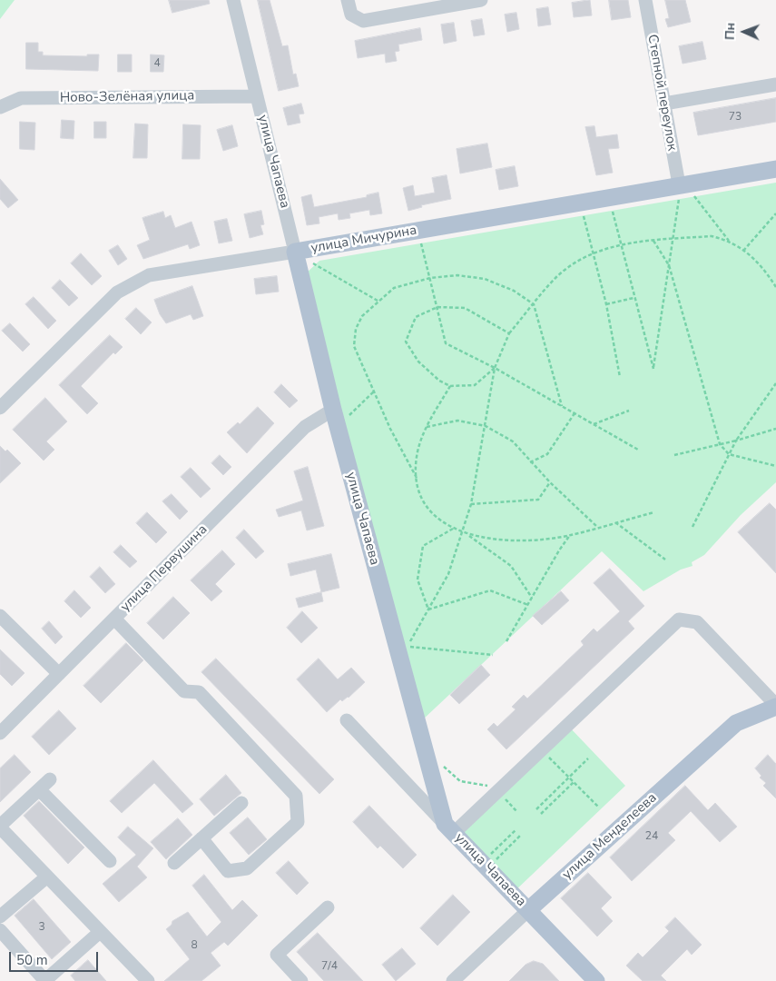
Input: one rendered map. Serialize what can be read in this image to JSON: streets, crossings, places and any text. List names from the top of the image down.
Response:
{
  "streets": {
    "main road": ["улица Чапаева", "улица Мичурина", "улица Менделеева"],
    "street": ["Степной переулок", "Ново-Зелёная улица", "улица Первушина"]
  },
  "crossings": [
    ["Степной переулок", "улица Мичурина"],
    ["Ново-Зелёная улица", "улица Чапаева"],
    ["улица Чапаева", "улица Мичурина"],
    ["улица Чапаева", "улица Первушина"],
    ["улица Чапаева", "улица Менделеева"]
  ],
  "house_numbers": [
    "4",
    "73",
    "24",
    "3",
    "8",
    "7/4"
  ],
  "scale_bar": "50 m",
  "north": "left"
}
